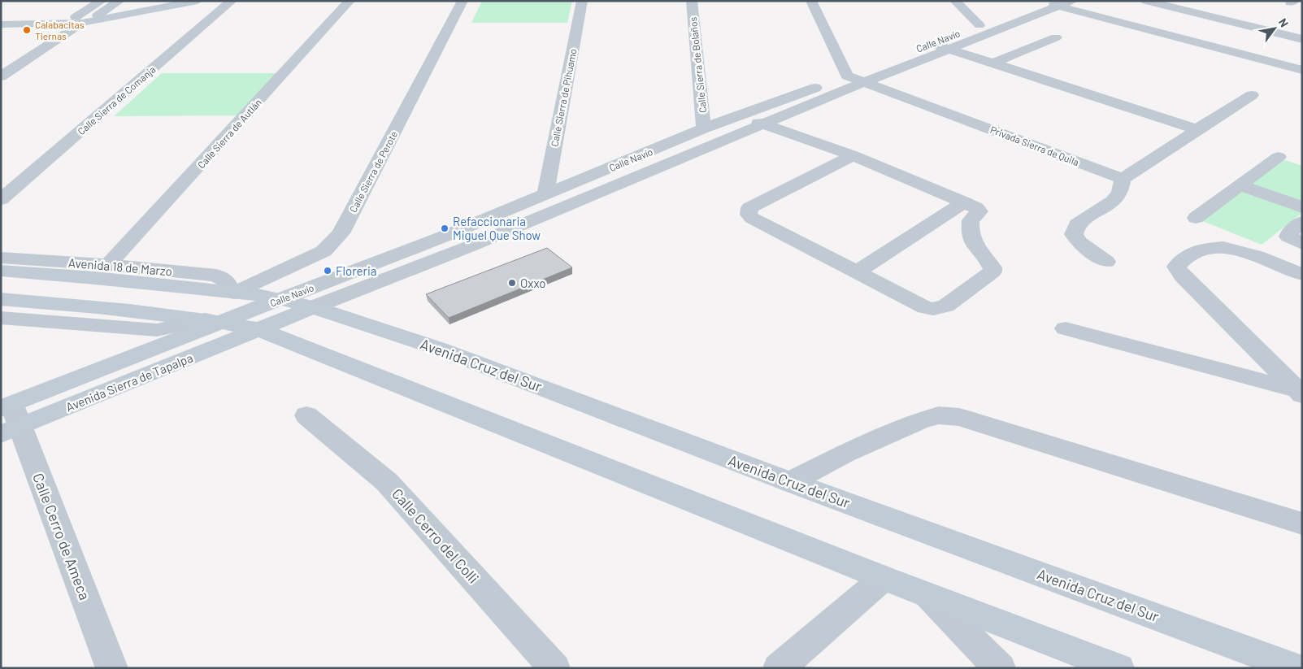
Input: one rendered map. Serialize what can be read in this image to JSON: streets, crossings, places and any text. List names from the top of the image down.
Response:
{
  "streets": {
    "main road": [
      "Calle Navío",
      "Avenida 18 de Marzo",
      "Avenida Cruz del Sur",
      "Avenida Sierra de Tapalpa"
    ],
    "street": [
      "Calle Sierra de Bolaños",
      "Calle Sierra de Pihuamo",
      "Calle Sierra de Comanja",
      "Calle Sierra de Autlán",
      "Privada Sierra de Quila",
      "Calle Sierra de Perote",
      "Calle Cerro del Colli",
      "Calle Cerro de Ameca"
    ]
  },
  "crossings": [
    ["Calle Navío", "Calle Sierra de Bolaños"],
    ["Calle Navío", "Calle Sierra de Pihuamo"],
    ["Calle Navío", "Privada Sierra de Quila"],
    ["Calle Navío", "Avenida 18 de Marzo"],
    ["Calle Navío", "Avenida Cruz del Sur"],
    ["Calle Navío", "Avenida Sierra de Tapalpa"],
    ["Calle Sierra de Autlán", "Avenida 18 de Marzo"],
    ["Calle Sierra de Perote", "Avenida 18 de Marzo"],
    ["Avenida 18 de Marzo", "Avenida Cruz del Sur"],
    ["Avenida Sierra de Tapalpa", "Calle Cerro de Ameca"]
  ],
  "places": [
    "Calabacitas Tiernas",
    "Refaccionaria Miguel Que Show",
    "Floreria",
    "Oxxo"
  ],
  "north": "top right"
}
